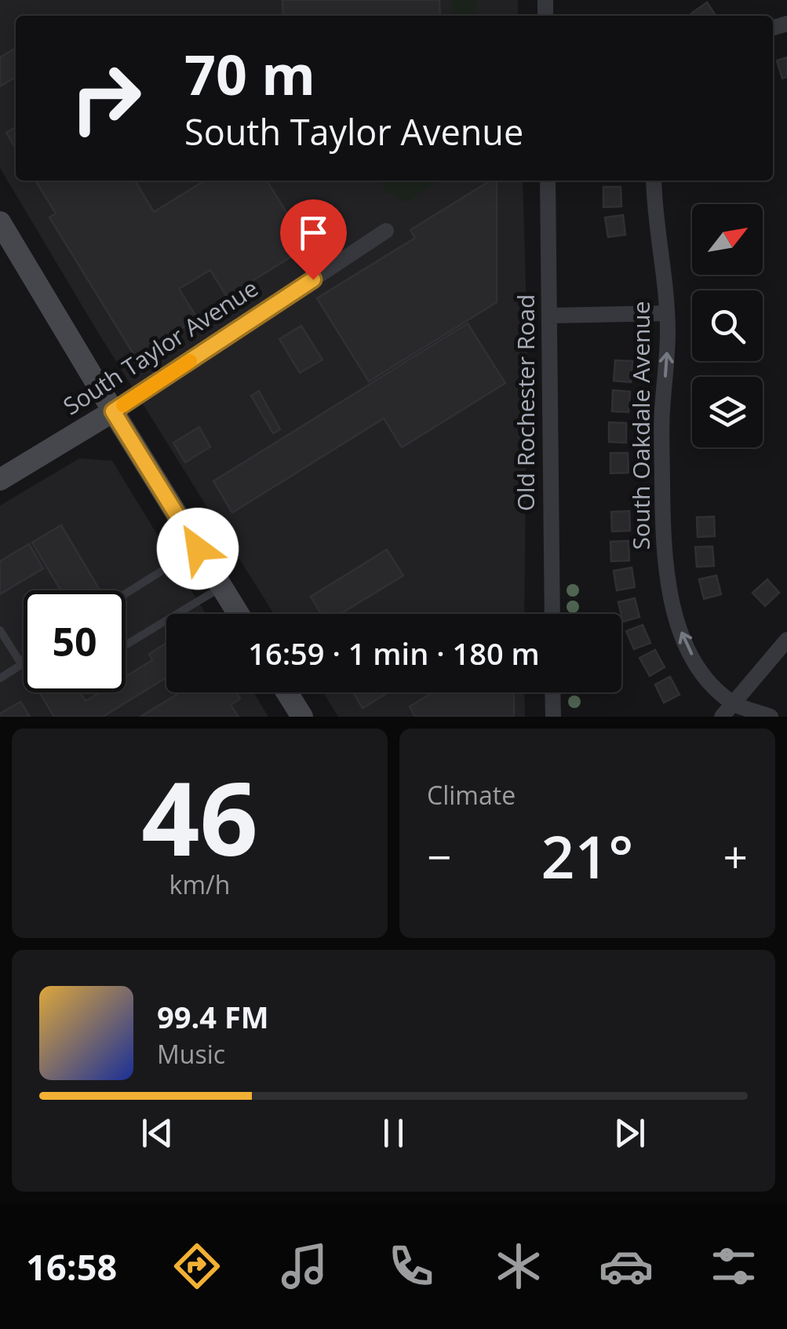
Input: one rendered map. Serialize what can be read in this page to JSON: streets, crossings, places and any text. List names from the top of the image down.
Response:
{
  "streets": {
    "main road": ["South Taylor Avenue"],
    "street": ["Old Rochester Road", "South Oakdale Avenue"]
  },
  "one_way": ["South Oakdale Avenue"],
  "north": "top right",
  "page": {
    "turn": ["70 m", "South Taylor Avenue"],
    "limit": "50",
    "trip": "16:59 · 1 min · 180 m",
    "tile": [
      ["46", "km/h"],
      "Climate"
    ],
    "heat": ["−", "21°", "+"],
    "song": ["99.4 FM", "Music"],
    "tabs": "16:58"
  }
}
